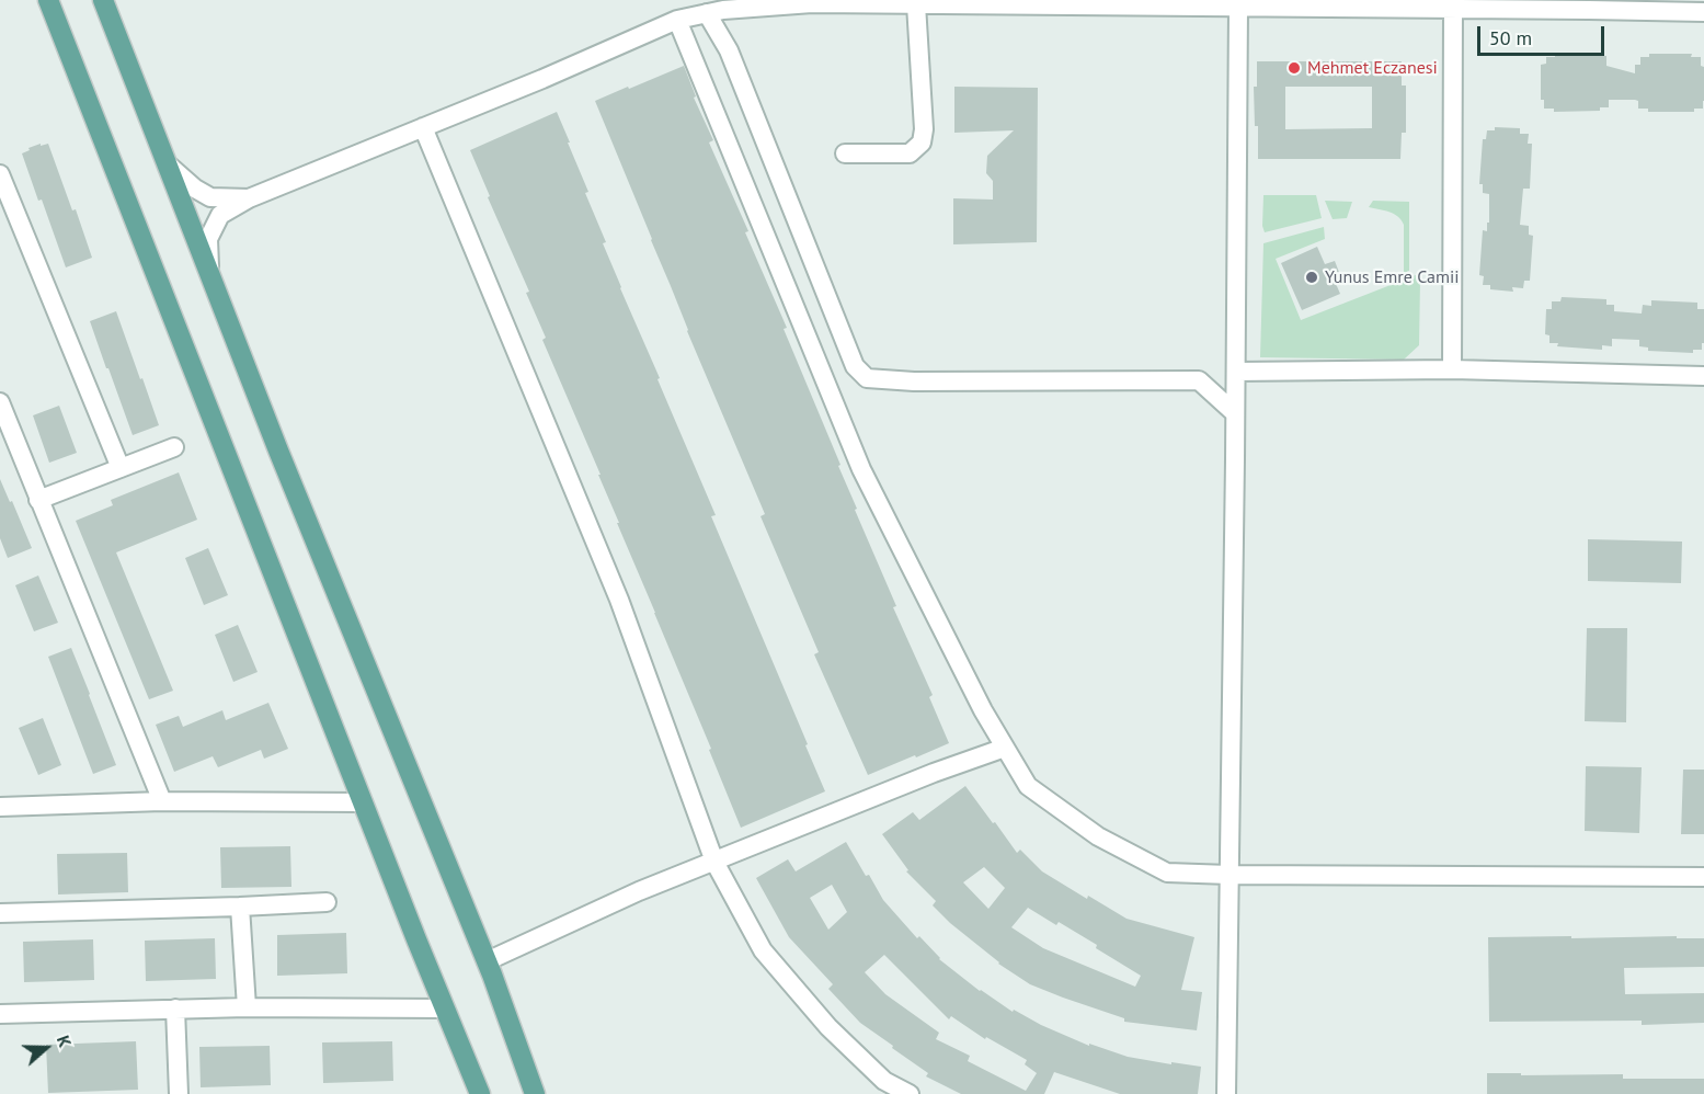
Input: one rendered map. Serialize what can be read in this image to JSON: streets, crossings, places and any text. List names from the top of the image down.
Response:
{
  "places": ["Mehmet Eczanesi", "Yunus Emre Camii"],
  "scale_bar": "50 m",
  "north": "right"
}
